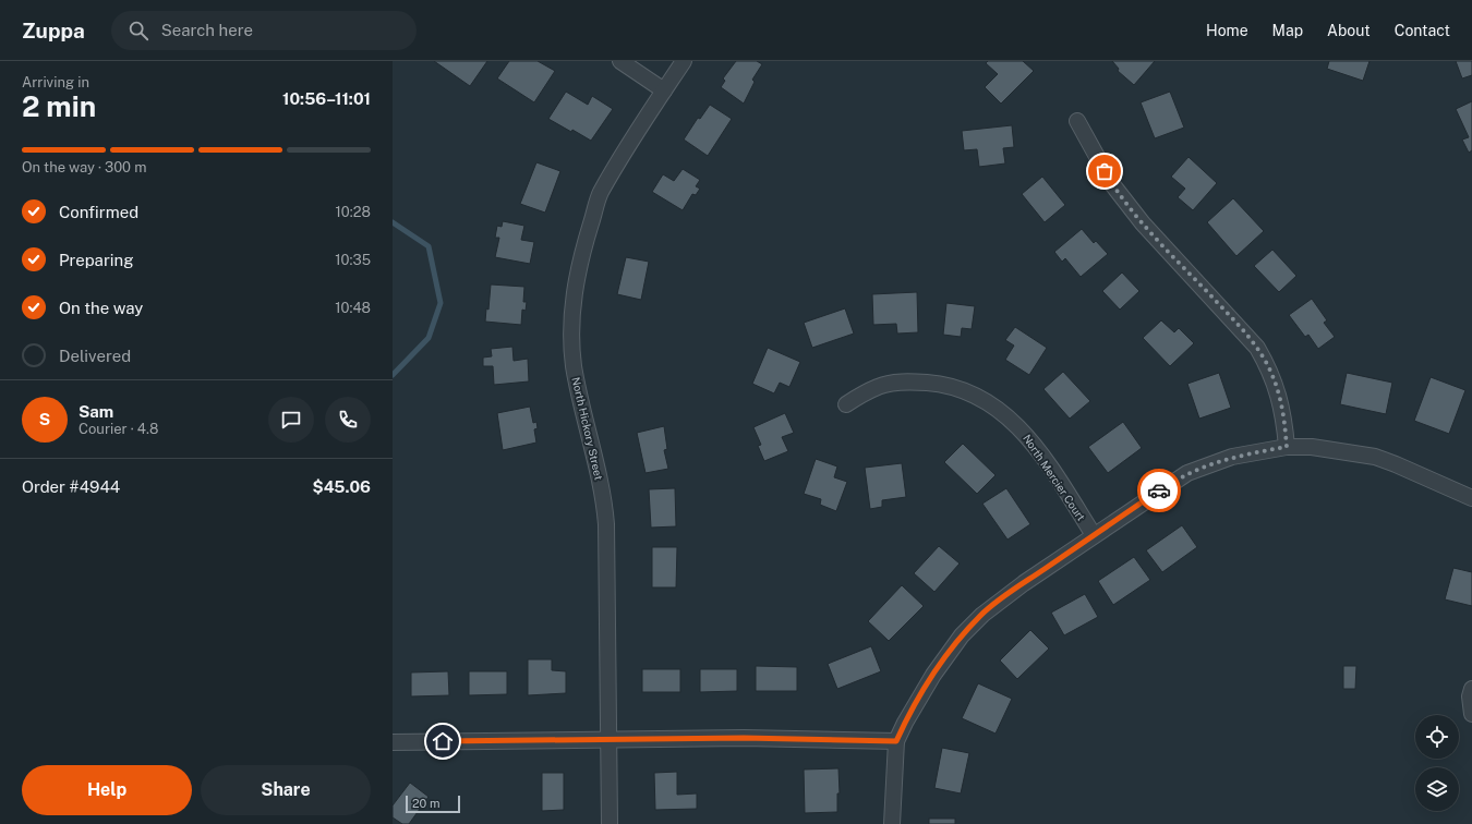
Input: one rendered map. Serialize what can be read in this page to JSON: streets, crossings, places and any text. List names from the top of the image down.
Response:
{
  "streets": {
    "street": ["North Hickory Street", "North Mercier Court"]
  },
  "scale_bar": "20 m",
  "page": {
    "header": "Zuppa",
    "search": "Search here",
    "nav": [
      "Home",
      "Map",
      "About",
      "Contact"
    ],
    "heading": ["2 min", "Arriving in", "10:56–11:01"],
    "panel": [
      "Sam",
      "Courier · 4.8",
      "Order #4944",
      "$45.06"
    ],
    "bar": "On the way · 300 m",
    "list": [
      ["Confirmed", "10:28"],
      ["Preparing", "10:35"],
      ["On the way", "10:48"],
      "Delivered"
    ],
    "round": "S",
    "buttons": ["Help", "Share"],
    "scale": "20 m"
  }
}
